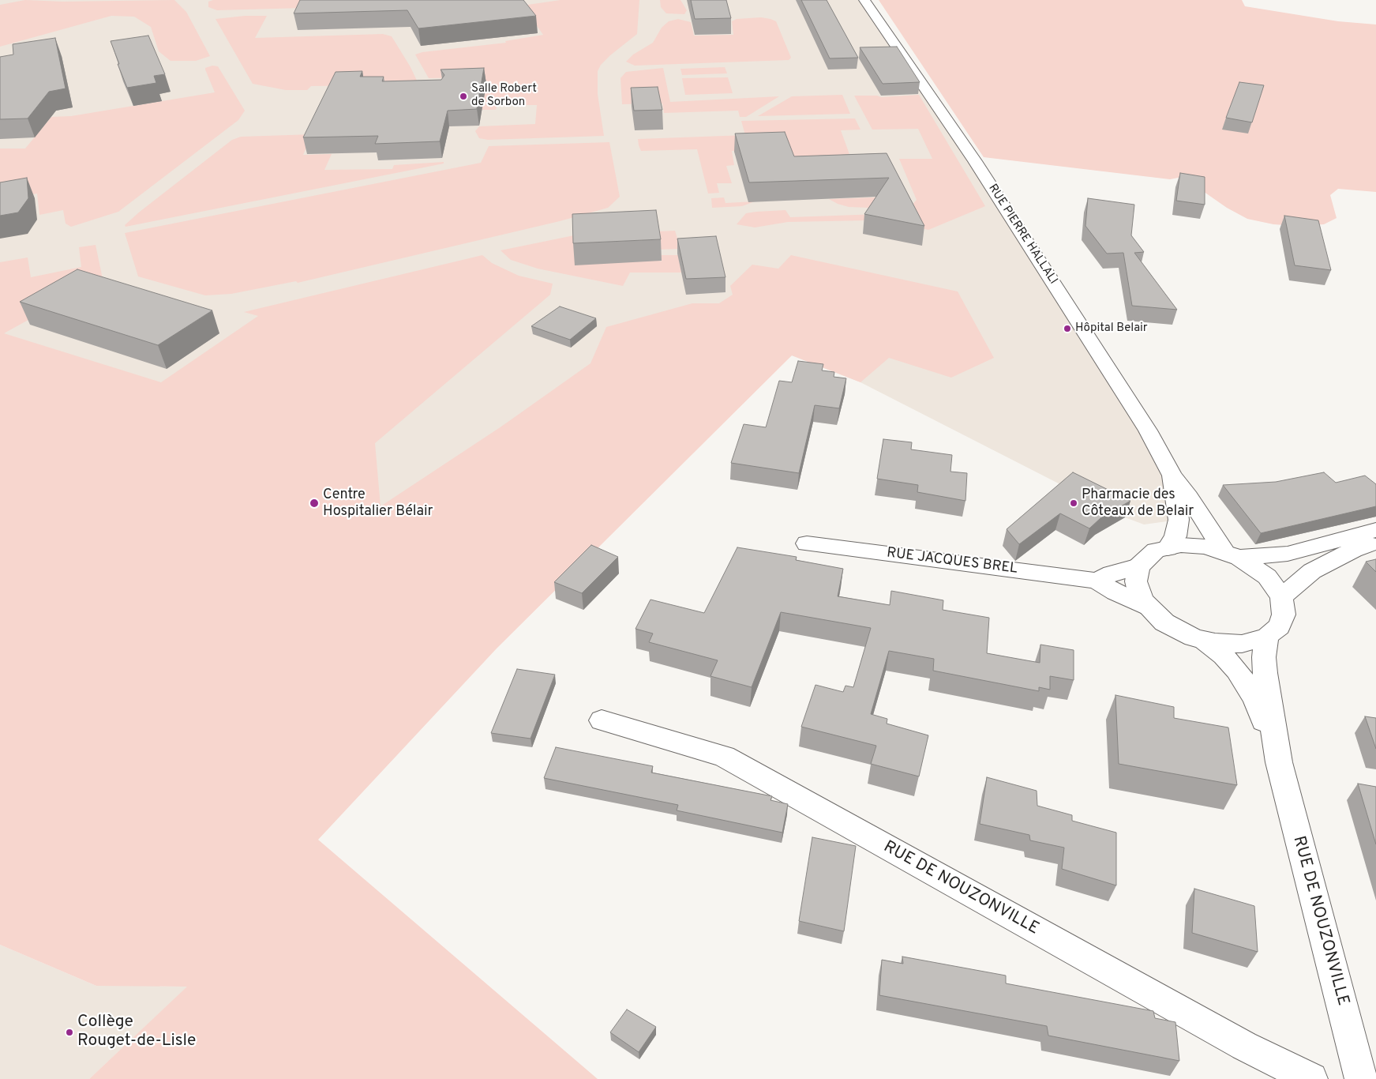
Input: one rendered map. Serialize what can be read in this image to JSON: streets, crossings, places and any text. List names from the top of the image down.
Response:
{
  "streets": {
    "street": ["RUE PIERRE HALLALI", "RUE JACQUES BREL", "RUE DE NOUZONVILLE"]
  },
  "crossings": [
    ["RUE PIERRE HALLALI", "RUE JACQUES BREL"],
    ["RUE PIERRE HALLALI", "RUE DE NOUZONVILLE"],
    ["RUE JACQUES BREL", "RUE DE NOUZONVILLE"]
  ],
  "places": [
    "Salle Robert de Sorbon",
    "Hôpital Belair",
    "Centre Hospitalier Bélair",
    "Pharmacie des Côteaux de Belair",
    "Collège Rouget-de-Lisle"
  ]
}
